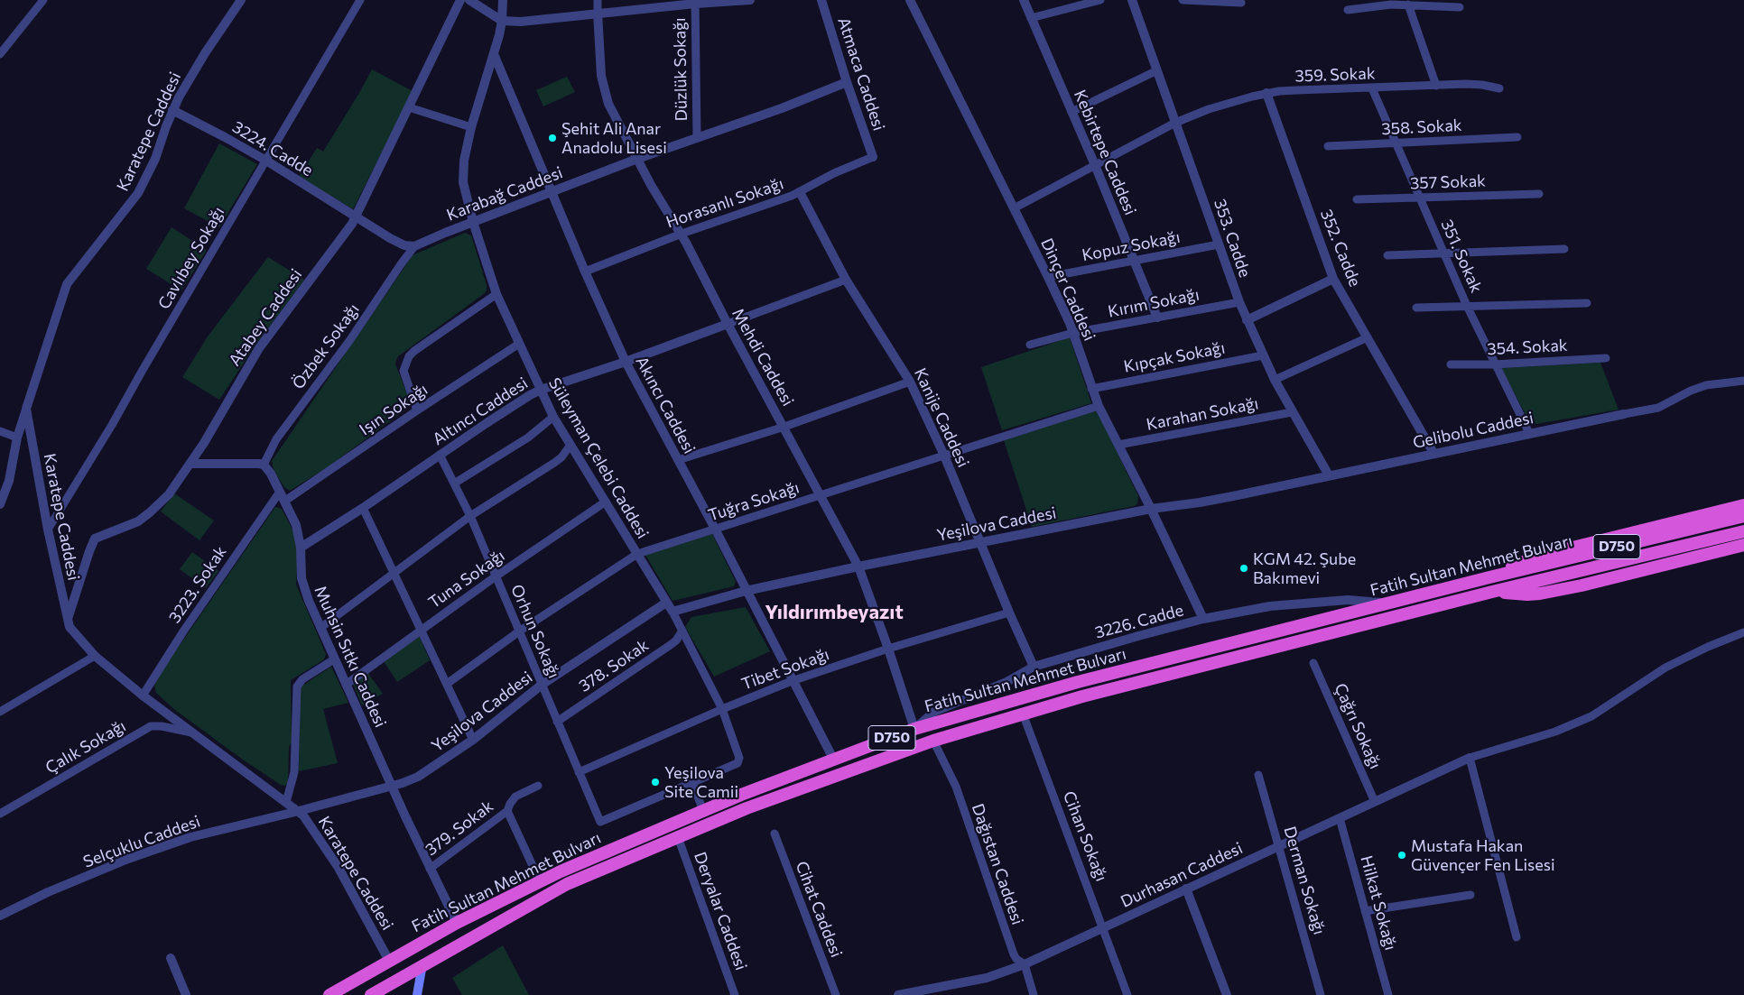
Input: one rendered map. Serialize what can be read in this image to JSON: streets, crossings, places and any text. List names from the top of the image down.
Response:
{
  "streets": {
    "highway": ["D750", "Fatih Sultan Mehmet Bulvarı"],
    "street": [
      "Düzlük Sokağı",
      "Atmaca Caddesi",
      "359. Sokak",
      "358. Sokak",
      "Karatepe Caddesi",
      "3224. Cadde",
      "Kebirtepe Caddesi",
      "357 Sokak",
      "Karabağ Caddesi",
      "Horasanlı Sokağı",
      "353. Cadde",
      "Kopuz Sokağı",
      "352. Cadde",
      "351. Sokak",
      "Cavlıbey Sokağı",
      "Dinçer Caddesi",
      "Kırım Sokağı",
      "Atabey Caddesi",
      "Özbek Sokağı",
      "354. Sokak",
      "Mehdi Caddesi",
      "Kıpçak Sokağı",
      "Akıncı Caddesi",
      "Işın Sokağı",
      "Altıncı Caddesi",
      "Karahan Sokağı",
      "Kanije Caddesi",
      "Gelibolu Caddesi",
      "Süleyman Çelebi Caddesi",
      "Tuğra Sokağı",
      "Yeşilova Caddesi",
      "Tuna Sokağı",
      "3223. Sokak",
      "3226. Cadde",
      "Orhun Sokağı",
      "Muhsin Sıtkı Caddesi",
      "378. Sokak",
      "Tibet Sokağı",
      "Çağrı Sokağı",
      "Çalık Sokağı",
      "379. Sokak",
      "Cihan Sokağı",
      "Selçuklu Caddesi",
      "Dağıstan Caddesi",
      "Durhasan Caddesi",
      "Derman Sokağı",
      "Hilkat Sokağı",
      "Cihat Caddesi",
      "Deryalar Caddesi"
    ]
  },
  "crossings": [
    ["Düzlük Sokağı", "Karabağ Caddesi"],
    ["Atmaca Caddesi", "Karabağ Caddesi"],
    ["Atmaca Caddesi", "Horasanlı Sokağı"],
    ["359. Sokak", "Kebirtepe Caddesi"],
    ["359. Sokak", "353. Cadde"],
    ["359. Sokak", "352. Cadde"],
    ["359. Sokak", "351. Sokak"],
    ["359. Sokak", "Dinçer Caddesi"],
    ["358. Sokak", "351. Sokak"],
    ["Karatepe Caddesi", "3224. Cadde"],
    ["Karatepe Caddesi", "Cavlıbey Sokağı"],
    ["Karatepe Caddesi", "Atabey Caddesi"],
    ["Karatepe Caddesi", "Yeşilova Caddesi"],
    ["Karatepe Caddesi", "Fatih Sultan Mehmet Bulvarı"],
    ["Karatepe Caddesi", "3223. Sokak"],
    ["Karatepe Caddesi", "Çalık Sokağı"],
    ["Karatepe Caddesi", "Selçuklu Caddesi"],
    ["3224. Cadde", "Cavlıbey Sokağı"],
    ["3224. Cadde", "Atabey Caddesi"],
    ["Kebirtepe Caddesi", "Kopuz Sokağı"],
    ["Kebirtepe Caddesi", "Kırım Sokağı"],
    ["357 Sokak", "351. Sokak"],
    ["Karabağ Caddesi", "Özbek Sokağı"],
    ["Karabağ Caddesi", "Mehdi Caddesi"],
    ["Karabağ Caddesi", "Akıncı Caddesi"],
    ["Karabağ Caddesi", "Süleyman Çelebi Caddesi"],
    ["Horasanlı Sokağı", "Mehdi Caddesi"],
    ["Horasanlı Sokağı", "Akıncı Caddesi"],
    ["Horasanlı Sokağı", "Kanije Caddesi"],
    ["353. Cadde", "Kopuz Sokağı"],
    ["353. Cadde", "Kırım Sokağı"],
    ["353. Cadde", "Kıpçak Sokağı"],
    ["353. Cadde", "Karahan Sokağı"],
    ["353. Cadde", "Gelibolu Caddesi"],
    ["353. Cadde", "Yeşilova Caddesi"],
    ["Kopuz Sokağı", "Dinçer Caddesi"],
    ["352. Cadde", "Gelibolu Caddesi"],
    ["351. Sokak", "354. Sokak"],
    ["351. Sokak", "Gelibolu Caddesi"],
    ["Dinçer Caddesi", "Kırım Sokağı"],
    ["Dinçer Caddesi", "Kıpçak Sokağı"],
    ["Dinçer Caddesi", "Karahan Sokağı"],
    ["Dinçer Caddesi", "Tuğra Sokağı"],
    ["Dinçer Caddesi", "Yeşilova Caddesi"],
    ["Dinçer Caddesi", "3226. Cadde"],
    ["Özbek Sokağı", "Muhsin Sıtkı Caddesi"],
    ["Mehdi Caddesi", "Altıncı Caddesi"],
    ["Mehdi Caddesi", "Tuğra Sokağı"],
    ["Mehdi Caddesi", "Yeşilova Caddesi"],
    ["Mehdi Caddesi", "Fatih Sultan Mehmet Bulvarı"],
    ["Mehdi Caddesi", "3226. Cadde"],
    ["Mehdi Caddesi", "Tibet Sokağı"],
    ["Akıncı Caddesi", "Altıncı Caddesi"],
    ["Akıncı Caddesi", "Süleyman Çelebi Caddesi"],
    ["Akıncı Caddesi", "Tuğra Sokağı"],
    ["Akıncı Caddesi", "Yeşilova Caddesi"],
    ["Akıncı Caddesi", "Fatih Sultan Mehmet Bulvarı"],
    ["Akıncı Caddesi", "Tibet Sokağı"],
    ["Işın Sokağı", "Süleyman Çelebi Caddesi"],
    ["Işın Sokağı", "Muhsin Sıtkı Caddesi"],
    ["Altıncı Caddesi", "Kanije Caddesi"],
    ["Altıncı Caddesi", "Süleyman Çelebi Caddesi"],
    ["Altıncı Caddesi", "Orhun Sokağı"],
    ["Altıncı Caddesi", "Muhsin Sıtkı Caddesi"],
    ["Kanije Caddesi", "Tuğra Sokağı"],
    ["Kanije Caddesi", "Yeşilova Caddesi"],
    ["Kanije Caddesi", "3226. Cadde"],
    ["Kanije Caddesi", "Tibet Sokağı"],
    ["Gelibolu Caddesi", "Yeşilova Caddesi"],
    ["Süleyman Çelebi Caddesi", "Tuğra Sokağı"],
    ["Süleyman Çelebi Caddesi", "Yeşilova Caddesi"],
    ["Süleyman Çelebi Caddesi", "Tuna Sokağı"],
    ["Süleyman Çelebi Caddesi", "Orhun Sokağı"],
    ["Süleyman Çelebi Caddesi", "378. Sokak"],
    ["Süleyman Çelebi Caddesi", "Tibet Sokağı"],
    ["Tuğra Sokağı", "Orhun Sokağı"],
    ["Yeşilova Caddesi", "Orhun Sokağı"],
    ["Yeşilova Caddesi", "Muhsin Sıtkı Caddesi"],
    ["Yeşilova Caddesi", "Selçuklu Caddesi"],
    ["Fatih Sultan Mehmet Bulvarı", "3226. Cadde"],
    ["Fatih Sultan Mehmet Bulvarı", "Muhsin Sıtkı Caddesi"],
    ["Fatih Sultan Mehmet Bulvarı", "Cihan Sokağı"],
    ["Fatih Sultan Mehmet Bulvarı", "Dağıstan Caddesi"],
    ["Fatih Sultan Mehmet Bulvarı", "Deryalar Caddesi"],
    ["Tuna Sokağı", "Orhun Sokağı"],
    ["Tuna Sokağı", "Muhsin Sıtkı Caddesi"],
    ["3223. Sokak", "Muhsin Sıtkı Caddesi"],
    ["Orhun Sokağı", "378. Sokak"],
    ["Orhun Sokağı", "Tibet Sokağı"],
    ["Muhsin Sıtkı Caddesi", "379. Sokak"],
    ["Çağrı Sokağı", "Durhasan Caddesi"],
    ["Cihan Sokağı", "Durhasan Caddesi"],
    ["Dağıstan Caddesi", "Durhasan Caddesi"],
    ["Durhasan Caddesi", "Derman Sokağı"],
    ["Durhasan Caddesi", "Hilkat Sokağı"]
  ],
  "districts": ["Yıldırımbeyazıt"],
  "places": [
    "Şehit Ali Anar Anadolu Lisesi",
    "KGM 42. Şube Bakımevi",
    "Yeşilova Site Camii",
    "Mustafa Hakan Güvençer Fen Lisesi"
  ]
}
